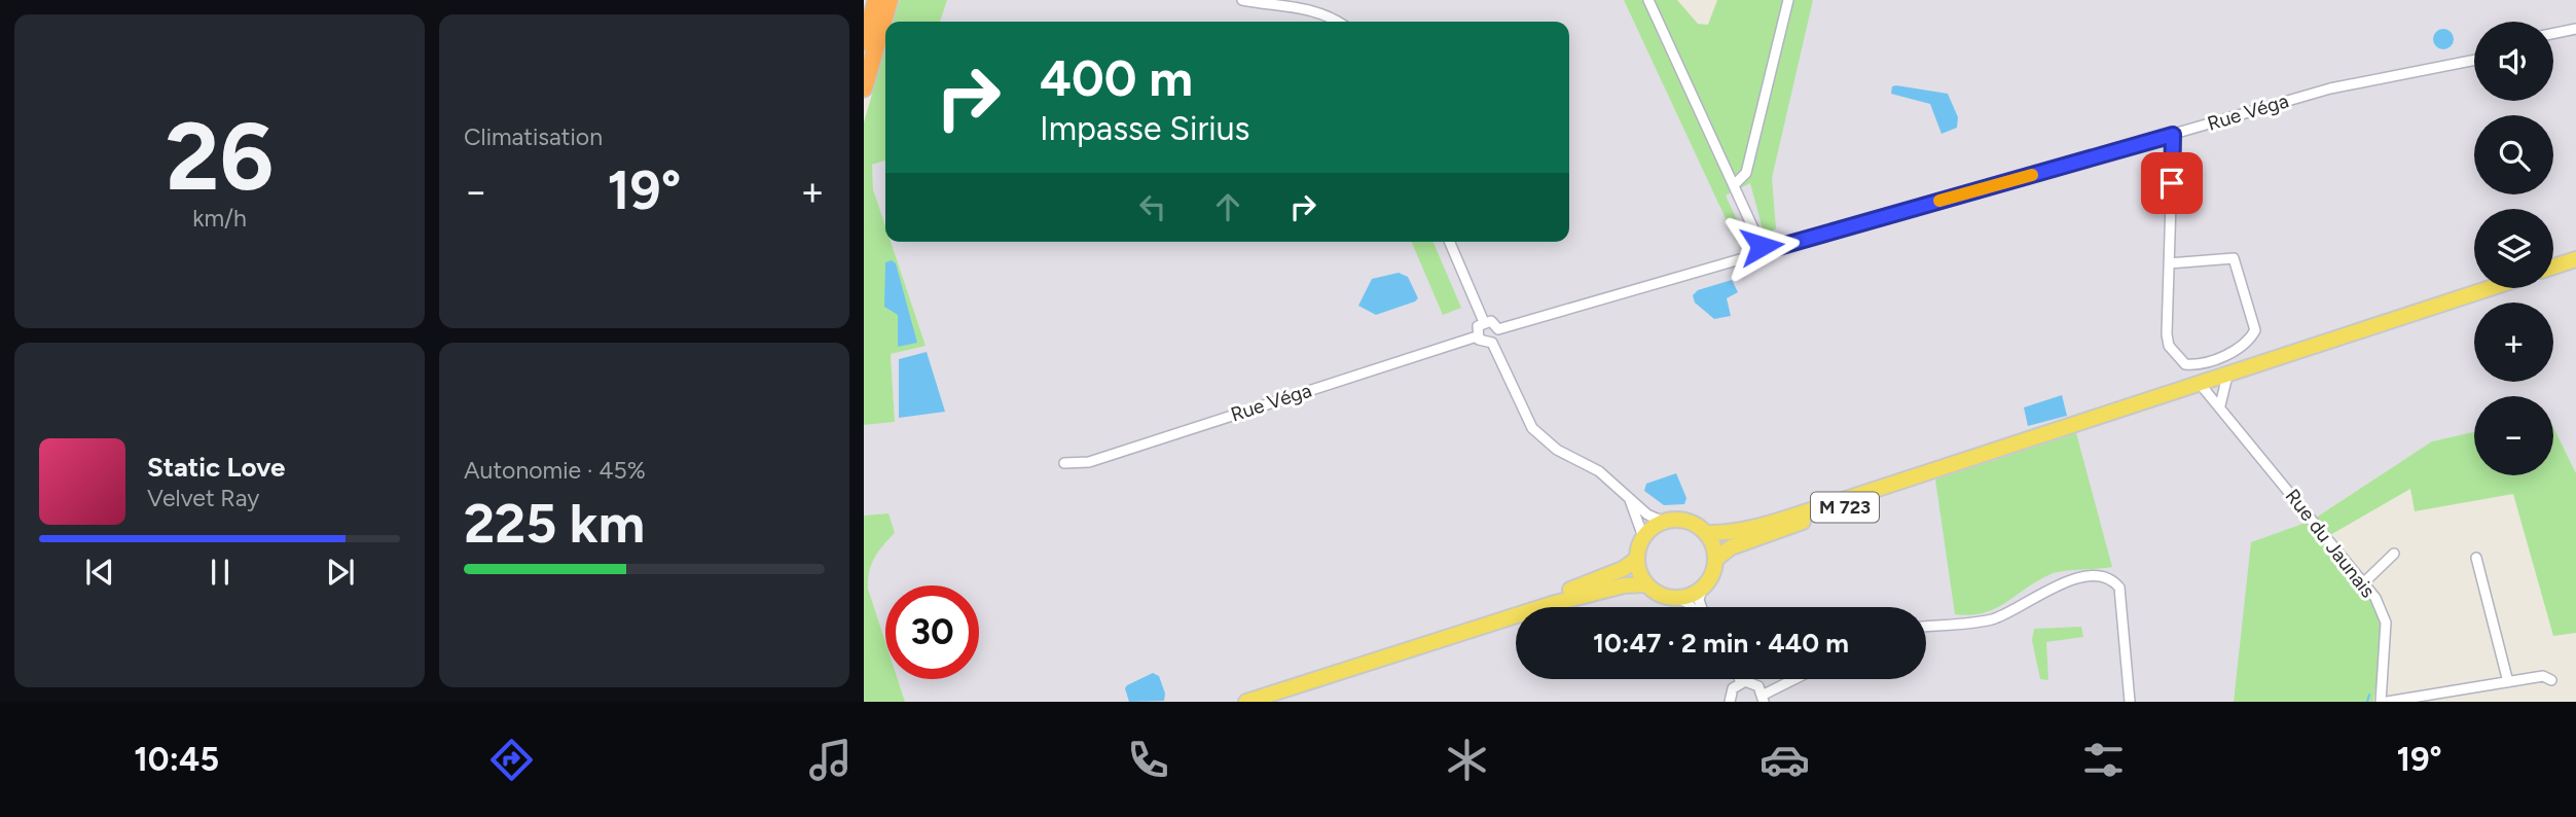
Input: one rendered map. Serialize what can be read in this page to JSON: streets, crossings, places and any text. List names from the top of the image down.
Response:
{
  "streets": {
    "main road": ["M 723"],
    "street": ["Rue Véga", "Rue du Jaunais"]
  },
  "crossings": [
    ["M 723", "Rue du Jaunais"]
  ],
  "page": {
    "tile": [
      ["26", "km/h"],
      "Climatisation",
      ["Autonomie · 45%", "225 km"]
    ],
    "map_buttons": ["+", "−"],
    "turn": ["400 m", "Impasse Sirius"],
    "heat": ["−", "19°", "+"],
    "song": ["Static Love", "Velvet Ray"],
    "limit": "30",
    "trip": "10:47 · 2 min · 440 m",
    "tabs": ["10:45", "19°"]
  }
}
